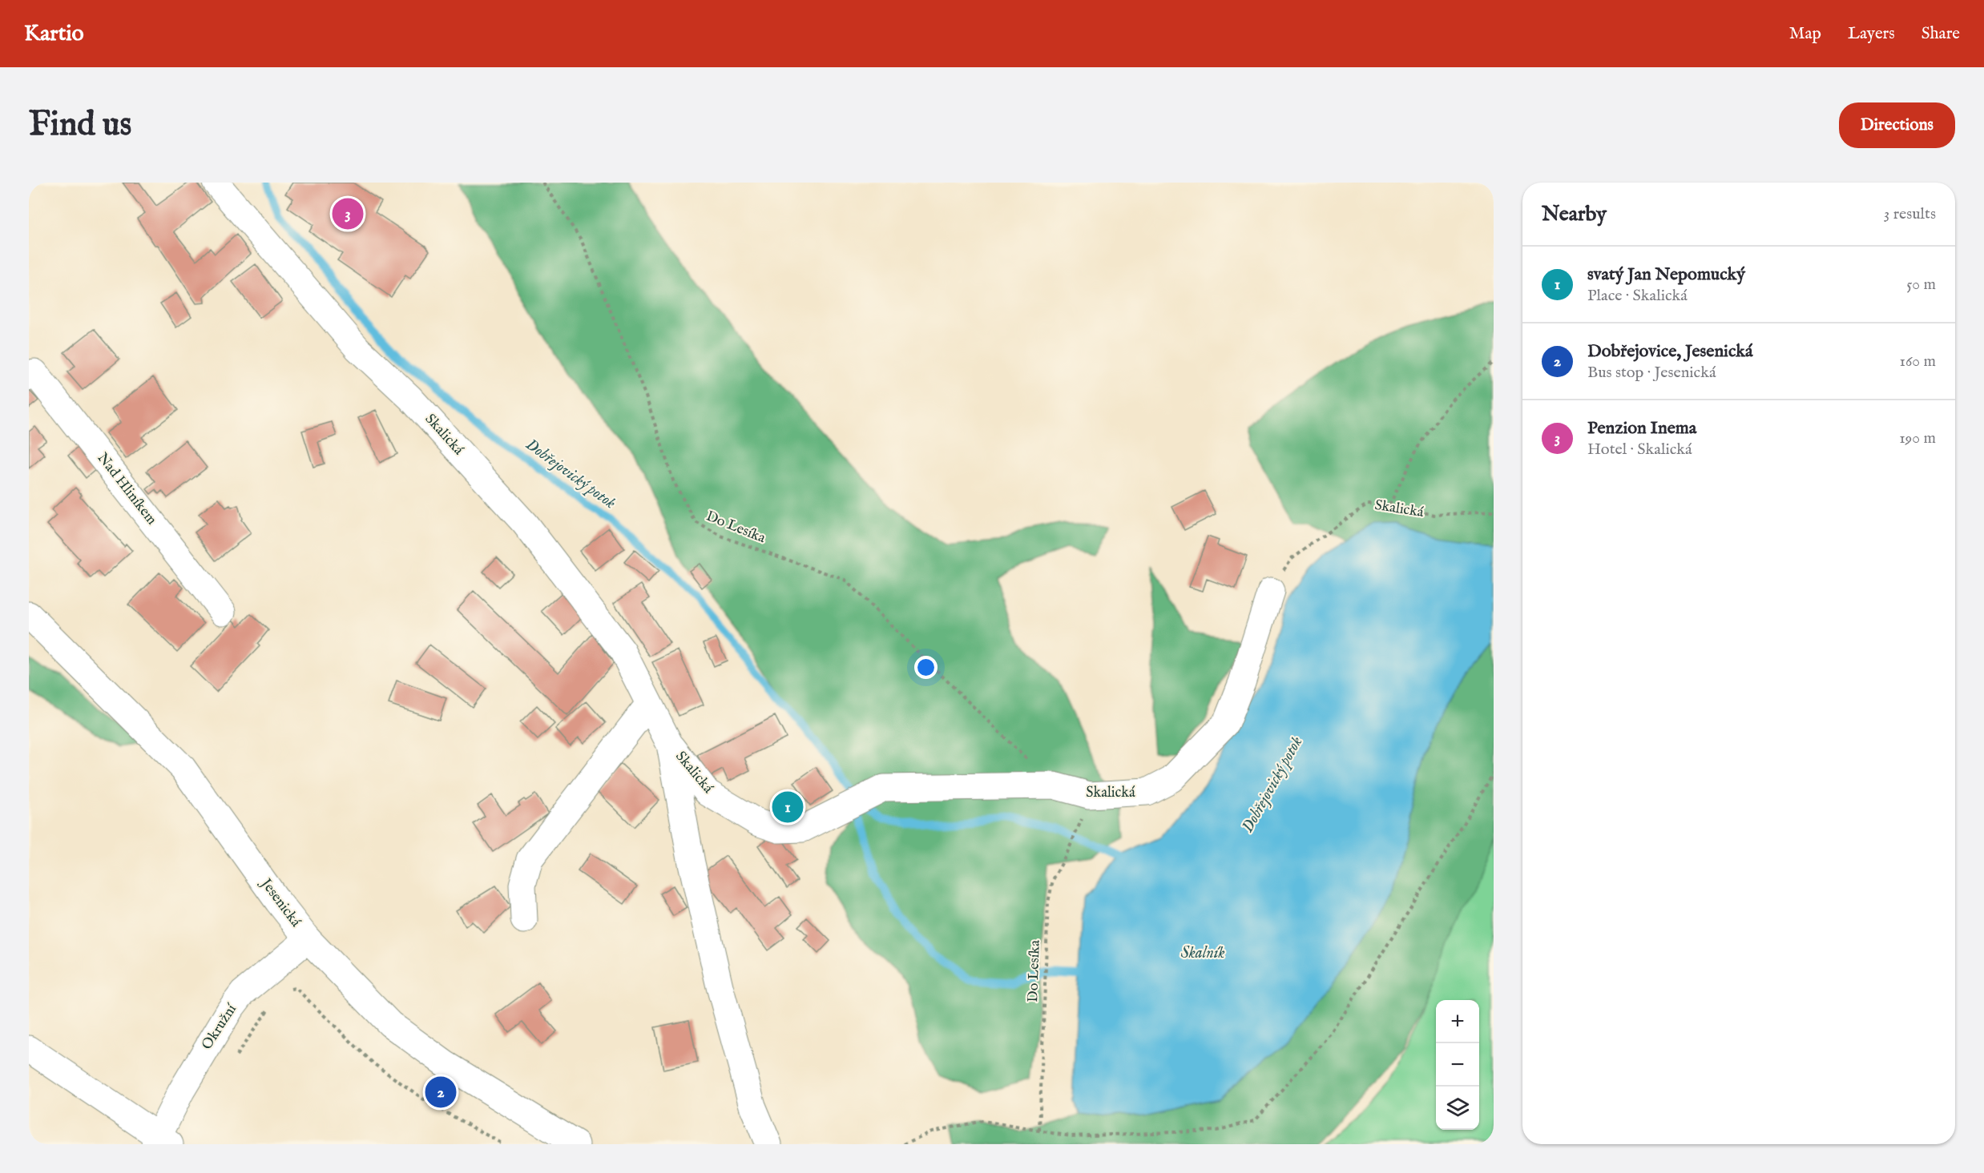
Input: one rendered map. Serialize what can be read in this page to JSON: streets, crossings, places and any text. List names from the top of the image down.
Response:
{
  "streets": {
    "street": [
      "Skalická",
      "Nad Hliníkem",
      "Jesenická",
      "Okružní"
    ],
    "path": ["Do Lesíka"]
  },
  "crossings": [
    ["Skalická", "Do Lesíka"],
    ["Jesenická", "Okružní"]
  ],
  "water": ["Dobřejovický potok", "Skalník"],
  "page": {
    "header": "Kartio",
    "nav": ["Map", "Layers", "Share"],
    "buttons": "Directions",
    "title": "Find us",
    "heading": ["Nearby", "3 results"],
    "pins": ["3", "1", "2"],
    "list": [
      {
        "mark": "1",
        "name": "svatý Jan Nepomucký",
        "note": "Place · Skalická",
        "value": "50 m"
      },
      {
        "mark": "2",
        "name": "Dobřejovice, Jesenická",
        "note": "Bus stop · Jesenická",
        "value": "160 m"
      },
      {
        "mark": "3",
        "name": "Penzion Inema",
        "note": "Hotel · Skalická",
        "value": "190 m"
      }
    ],
    "map_buttons": ["+", "−"]
  }
}
